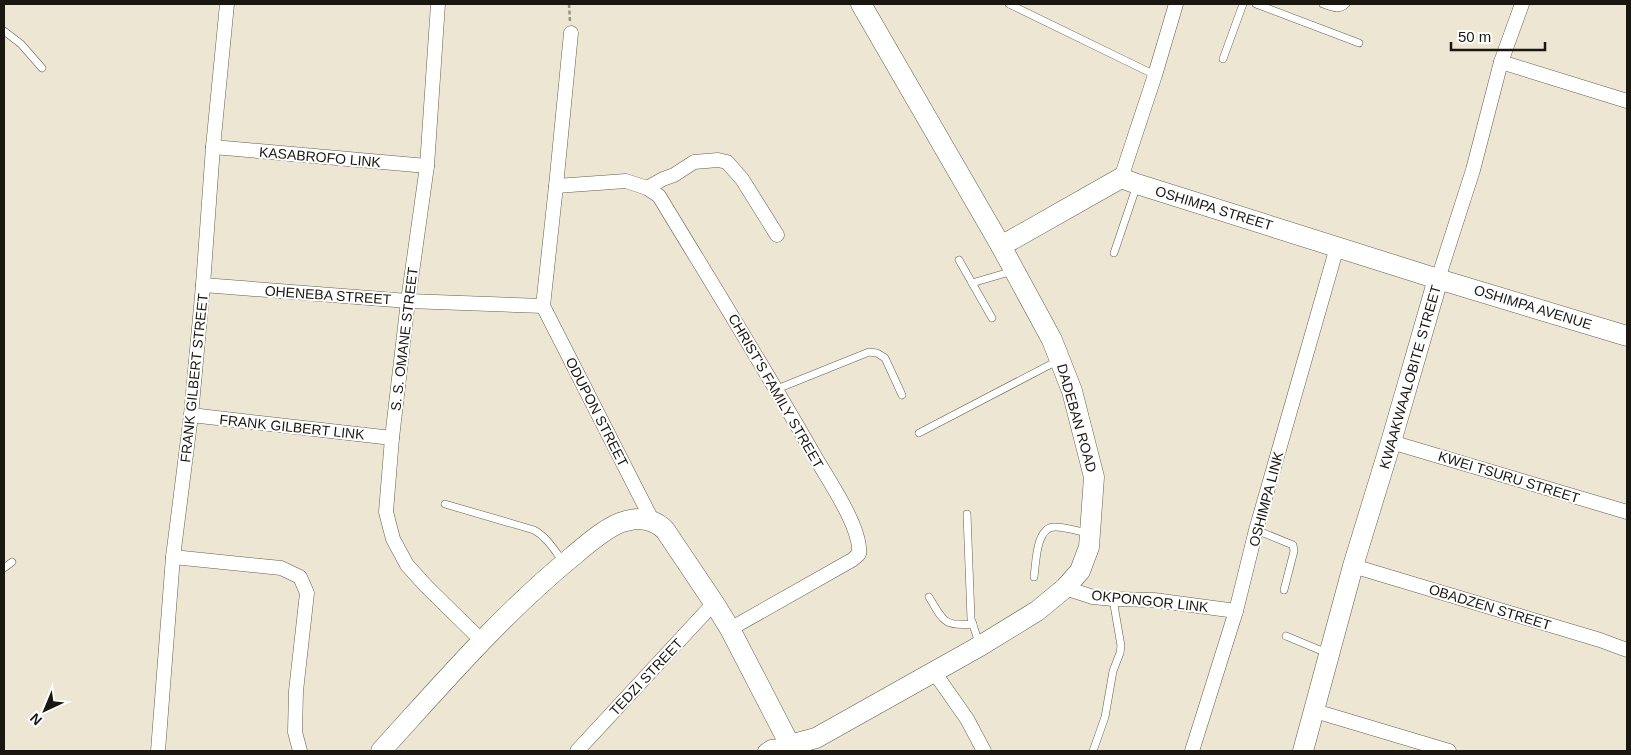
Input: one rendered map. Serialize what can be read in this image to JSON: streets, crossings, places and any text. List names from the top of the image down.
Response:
{
  "streets": {
    "street": [
      "KASABROFO LINK",
      "OSHIMPA STREET",
      "OHENEBA STREET",
      "OSHIMPA AVENUE",
      "S. S. OMANE STREET",
      "KWAAKWAALOBITE STREET",
      "FRANK GILBERT STREET",
      "CHRIST'S FAMILY STREET",
      "ODUPON STREET",
      "DADEBAN ROAD",
      "FRANK GILBERT LINK",
      "KWEI TSURU STREET",
      "OSHIMPA LINK",
      "OKPONGOR LINK",
      "OBADZEN STREET",
      "TEDZI STREET"
    ]
  },
  "crossings": [
    ["KASABROFO LINK", "S. S. OMANE STREET"],
    ["KASABROFO LINK", "FRANK GILBERT STREET"],
    ["OSHIMPA STREET", "OSHIMPA AVENUE"],
    ["OSHIMPA STREET", "KWAAKWAALOBITE STREET"],
    ["OSHIMPA STREET", "OSHIMPA LINK"],
    ["OHENEBA STREET", "S. S. OMANE STREET"],
    ["OHENEBA STREET", "FRANK GILBERT STREET"],
    ["OHENEBA STREET", "ODUPON STREET"],
    ["OSHIMPA AVENUE", "KWAAKWAALOBITE STREET"],
    ["S. S. OMANE STREET", "FRANK GILBERT LINK"],
    ["KWAAKWAALOBITE STREET", "KWEI TSURU STREET"],
    ["KWAAKWAALOBITE STREET", "OBADZEN STREET"],
    ["FRANK GILBERT STREET", "FRANK GILBERT LINK"],
    ["CHRIST'S FAMILY STREET", "ODUPON STREET"],
    ["ODUPON STREET", "DADEBAN ROAD"],
    ["ODUPON STREET", "TEDZI STREET"],
    ["DADEBAN ROAD", "OKPONGOR LINK"],
    ["OSHIMPA LINK", "OKPONGOR LINK"]
  ],
  "scale_bar": "50 m",
  "north": "bottom left"
}
